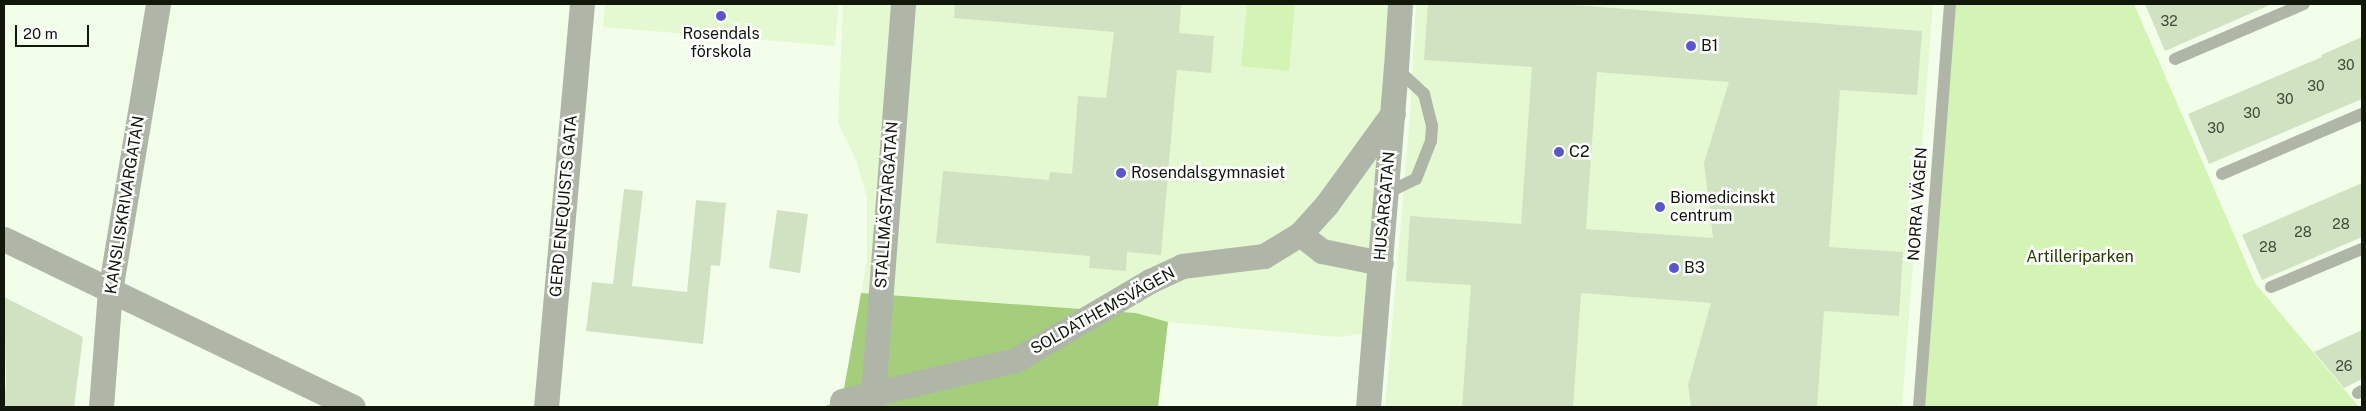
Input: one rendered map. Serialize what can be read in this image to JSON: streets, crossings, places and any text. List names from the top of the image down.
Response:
{
  "streets": {
    "street": [
      "KANSLISKRIVARGATAN",
      "STALLMÄSTARGATAN",
      "GERD ENEQUISTS GATA",
      "HUSARGATAN",
      "SOLDATHEMSVÄGEN"
    ],
    "lane": ["NORRA VÄGEN"]
  },
  "crossings": [
    ["STALLMÄSTARGATAN", "SOLDATHEMSVÄGEN"],
    ["HUSARGATAN", "SOLDATHEMSVÄGEN"]
  ],
  "parks": ["Artilleriparken"],
  "places": [
    "Rosendals förskola",
    "B1",
    "C2",
    "Rosendalsgymnasiet",
    "Biomedicinskt centrum",
    "B3"
  ],
  "house_numbers": [
    "32",
    "30",
    "30",
    "30",
    "30",
    "30",
    "28",
    "28",
    "28",
    "26"
  ],
  "scale_bar": "20 m"
}
